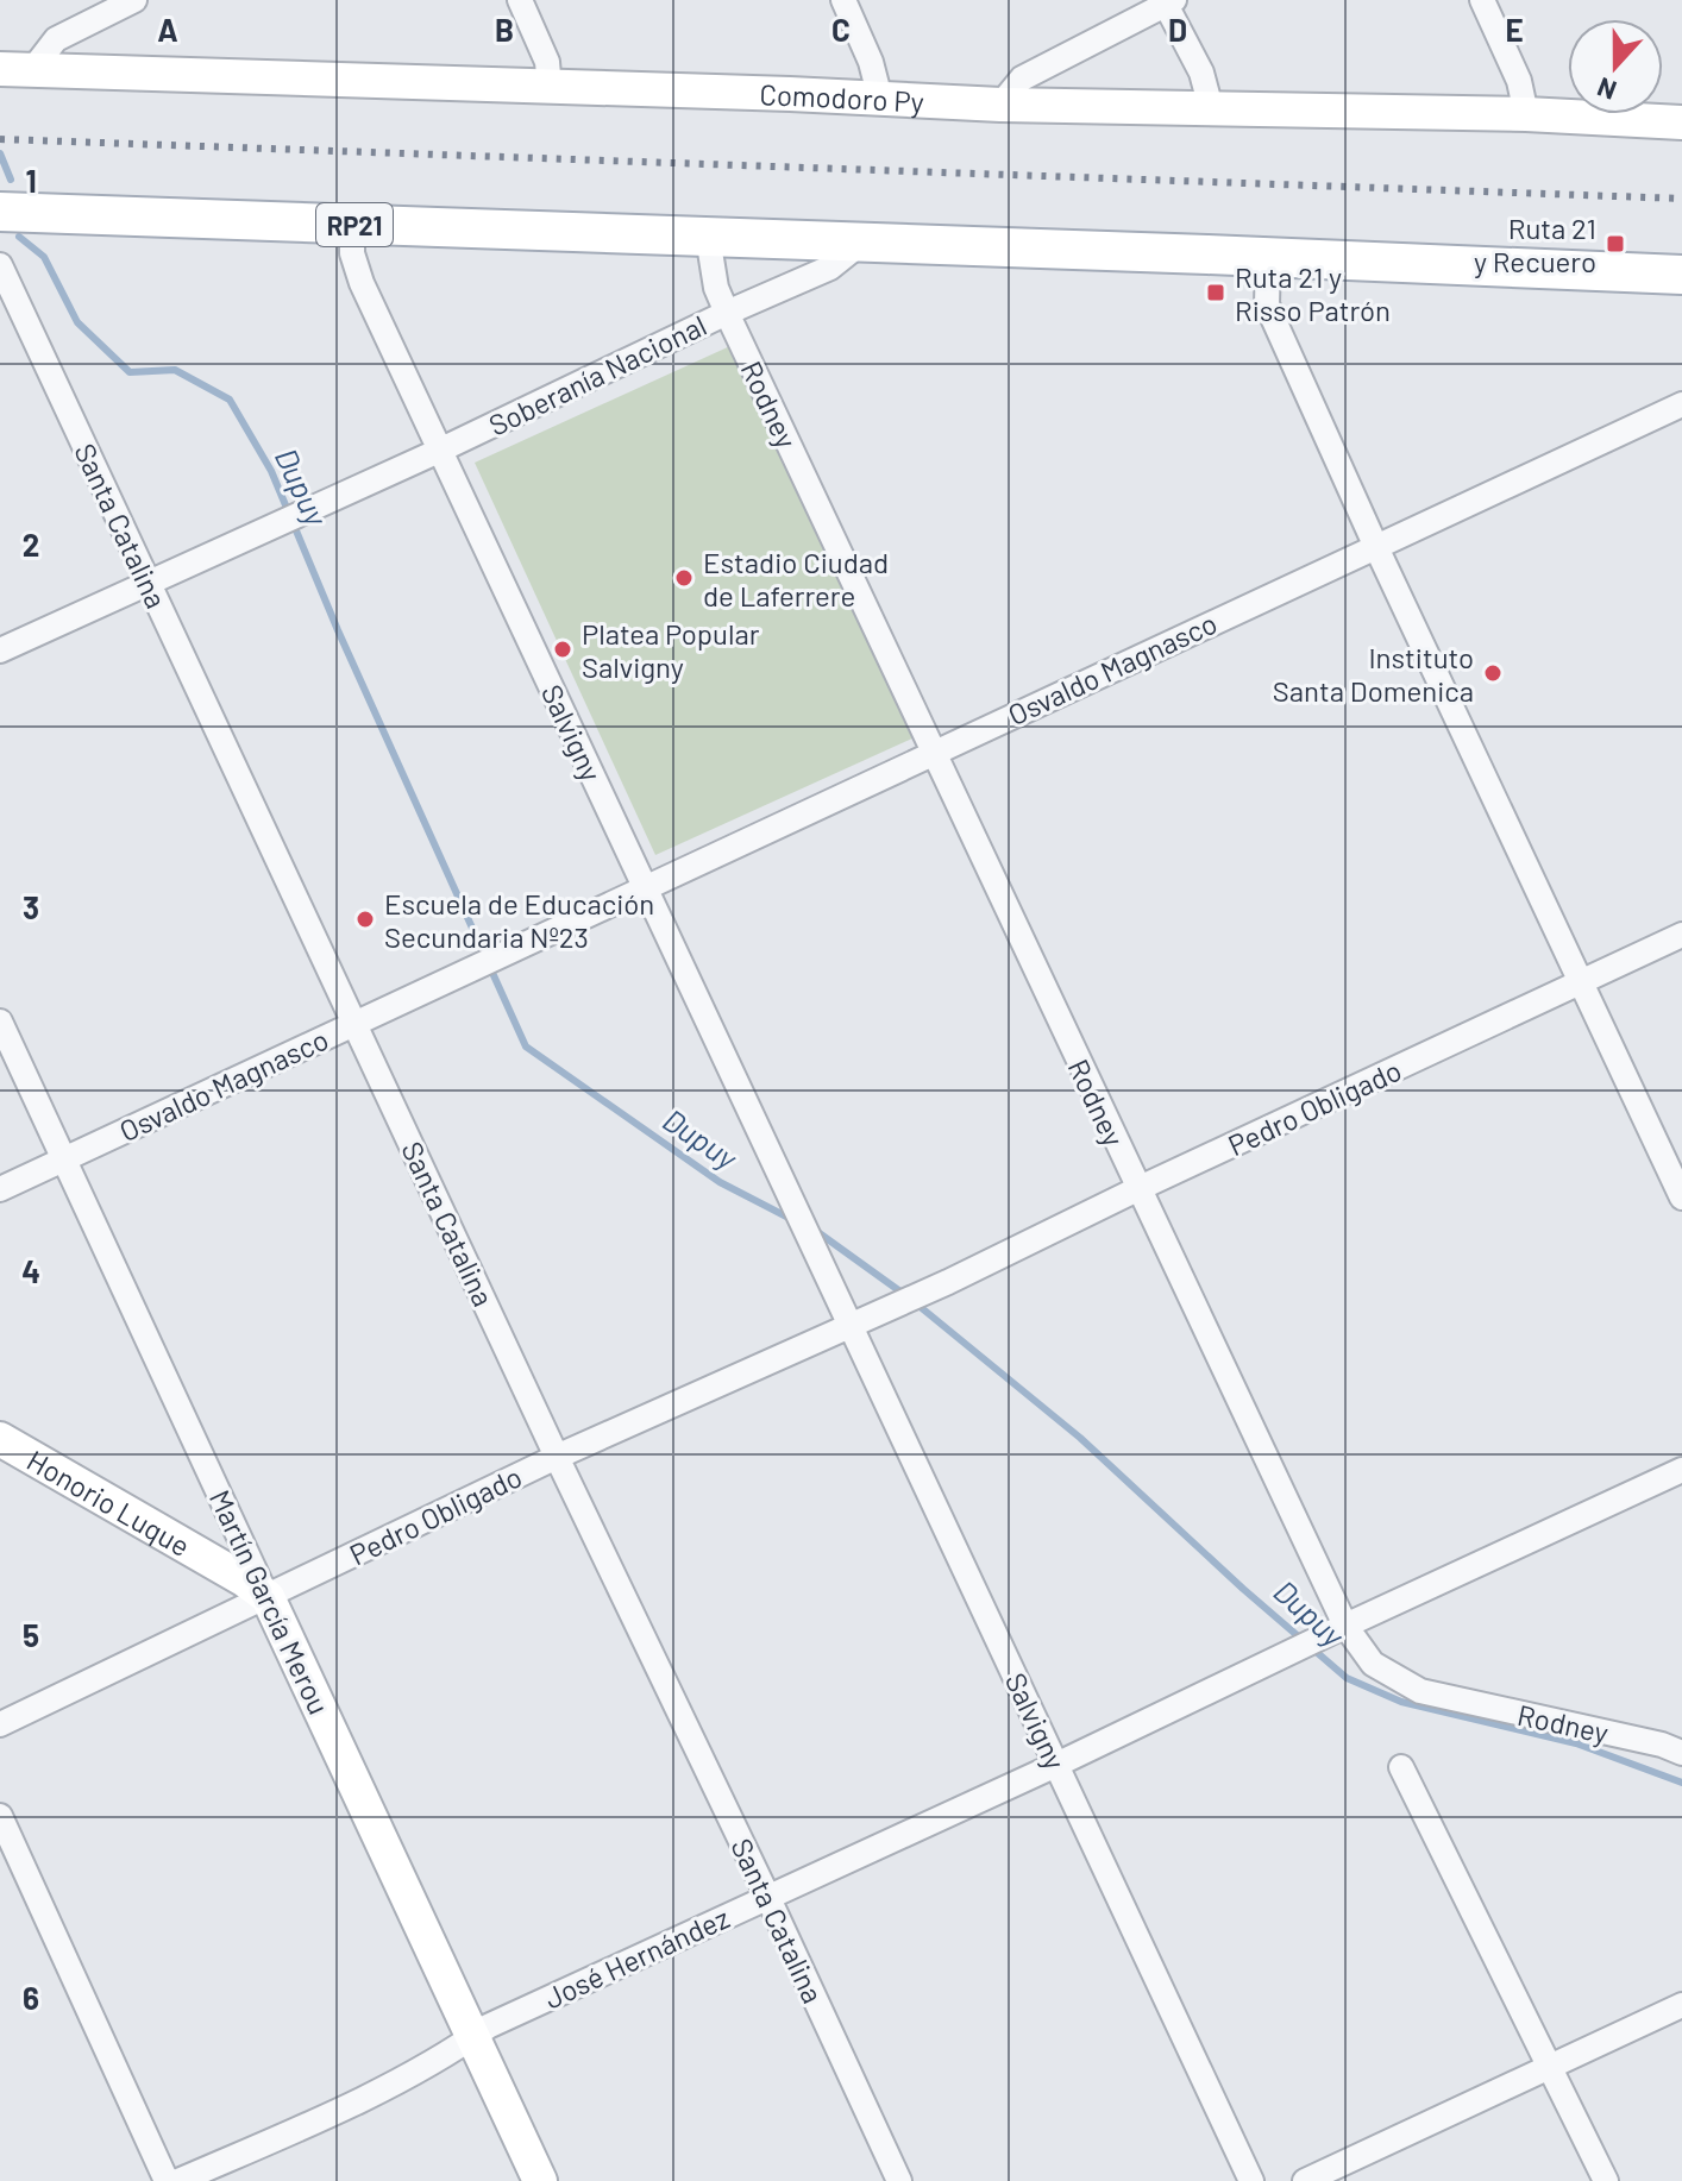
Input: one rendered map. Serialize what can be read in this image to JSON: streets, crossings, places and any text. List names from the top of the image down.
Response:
{
  "streets": {
    "main road": [
      "Comodoro Py",
      "RP21",
      "Honorio Luque",
      "Martín García Merou"
    ],
    "street": [
      "Soberanía Nacional",
      "Rodney",
      "Santa Catalina",
      "Osvaldo Magnasco",
      "Salvigny",
      "Pedro Obligado",
      "José Hernández"
    ]
  },
  "crossings": [
    ["RP21", "Soberanía Nacional"],
    ["RP21", "Rodney"],
    ["RP21", "Salvigny"],
    ["Soberanía Nacional", "Rodney"],
    ["Soberanía Nacional", "Santa Catalina"],
    ["Soberanía Nacional", "Salvigny"],
    ["Rodney", "Osvaldo Magnasco"],
    ["Rodney", "Pedro Obligado"],
    ["Rodney", "José Hernández"],
    ["Santa Catalina", "Osvaldo Magnasco"],
    ["Santa Catalina", "Pedro Obligado"],
    ["Santa Catalina", "José Hernández"],
    ["Osvaldo Magnasco", "Salvigny"],
    ["Osvaldo Magnasco", "Martín García Merou"],
    ["Salvigny", "Pedro Obligado"],
    ["Salvigny", "José Hernández"],
    ["Pedro Obligado", "Honorio Luque"],
    ["Pedro Obligado", "Martín García Merou"],
    ["Honorio Luque", "Martín García Merou"],
    ["Martín García Merou", "José Hernández"]
  ],
  "water": ["Dupuy"],
  "places": {
    "transit": ["Ruta 21 y Recuero", "Ruta 21 y Risso Patrón"],
    "other": [
      "Estadio Ciudad de Laferrere",
      "Platea Popular Salvigny",
      "Instituto Santa Domenica",
      "Escuela de Educación Secundaria Nº23"
    ]
  },
  "north": "bottom",
  "grid": {
    "columns": [
      "A",
      "B",
      "C",
      "D",
      "E"
    ],
    "rows": [
      "1",
      "2",
      "3",
      "4",
      "5",
      "6"
    ]
  }
}
